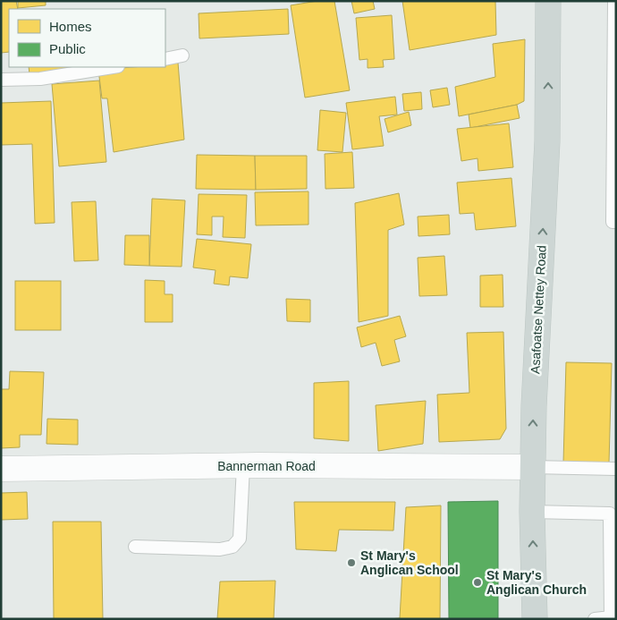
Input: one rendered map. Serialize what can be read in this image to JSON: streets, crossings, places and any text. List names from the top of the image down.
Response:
{
  "streets": {
    "main road": ["Asafoatse Nettey Road"],
    "street": ["Bannerman Road"]
  },
  "crossings": [
    ["Asafoatse Nettey Road", "Bannerman Road"]
  ],
  "one_way": ["Asafoatse Nettey Road"],
  "places": ["St Mary's Anglican School", "St Mary's Anglican Church"],
  "legend": ["Homes", "Public"]
}
